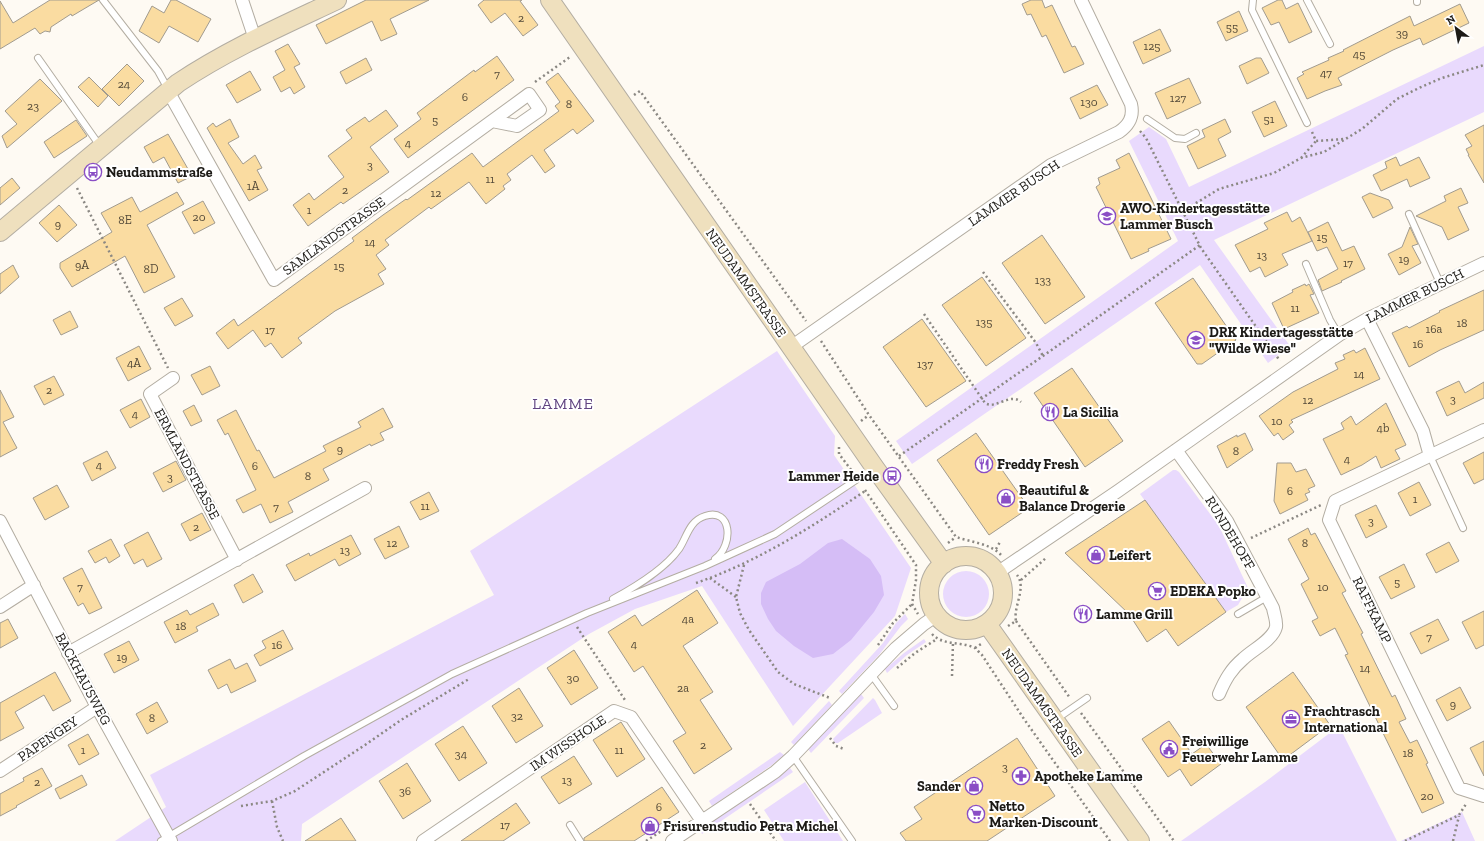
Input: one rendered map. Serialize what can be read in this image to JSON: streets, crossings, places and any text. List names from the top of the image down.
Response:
{
  "streets": {
    "main road": ["NEUDAMMSTRASSE"],
    "street": [
      "LAMMER BUSCH",
      "SAMLANDSTRASSE",
      "ERMLANDSTRASSE",
      "RUNDEHOFF",
      "RAFFKAMP",
      "BACKHAUSWEG",
      "PAPENGEY",
      "IM WISSHOLE"
    ]
  },
  "crossings": [
    ["LAMMER BUSCH", "NEUDAMMSTRASSE"],
    ["LAMMER BUSCH", "RUNDEHOFF"],
    ["BACKHAUSWEG", "PAPENGEY"]
  ],
  "districts": ["LAMME"],
  "places": {
    "bus stop": ["Neudammstraße", "Lammer Heide"],
    "school or university": ["AWO-Kindertagesstätte Lammer Busch", "DRK Kindertagesstätte \"Wilde Wiese\""],
    "restaurant": ["La Sicilia", "Freddy Fresh", "Lamme Grill"],
    "shop": [
      "Beautiful & Balance Drogerie",
      "Leifert",
      "Sander",
      "Frisurenstudio Petra Michel"
    ],
    "supermarket": ["EDEKA Popko", "Netto Marken-Discount"],
    "office": ["Frachtrasch International"],
    "public building": ["Freiwillige Feuerwehr Lamme"],
    "pharmacy": ["Apotheke Lamme"]
  },
  "house_numbers": [
    "2",
    "55",
    "39",
    "125",
    "45",
    "47",
    "7",
    "24",
    "6",
    "127",
    "130",
    "8",
    "23",
    "51",
    "5",
    "4",
    "3",
    "11",
    "1A",
    "2",
    "12",
    "1",
    "20",
    "8E",
    "9",
    "15",
    "14",
    "13",
    "19",
    "17",
    "9A",
    "15",
    "8D",
    "133",
    "11",
    "135",
    "18",
    "16a",
    "17",
    "16",
    "4A",
    "137",
    "14",
    "2",
    "3",
    "12",
    "4",
    "10",
    "4b",
    "9",
    "8",
    "4",
    "4",
    "6",
    "8",
    "3",
    "6",
    "1",
    "11",
    "7",
    "3",
    "2",
    "12",
    "8",
    "13",
    "5",
    "7",
    "10",
    "4a",
    "18",
    "7",
    "4",
    "16",
    "19",
    "14",
    "30",
    "2a",
    "9",
    "32",
    "8",
    "2",
    "1",
    "11",
    "18",
    "34",
    "3",
    "13",
    "2",
    "36",
    "20",
    "6",
    "17"
  ],
  "north": "top left"
}
